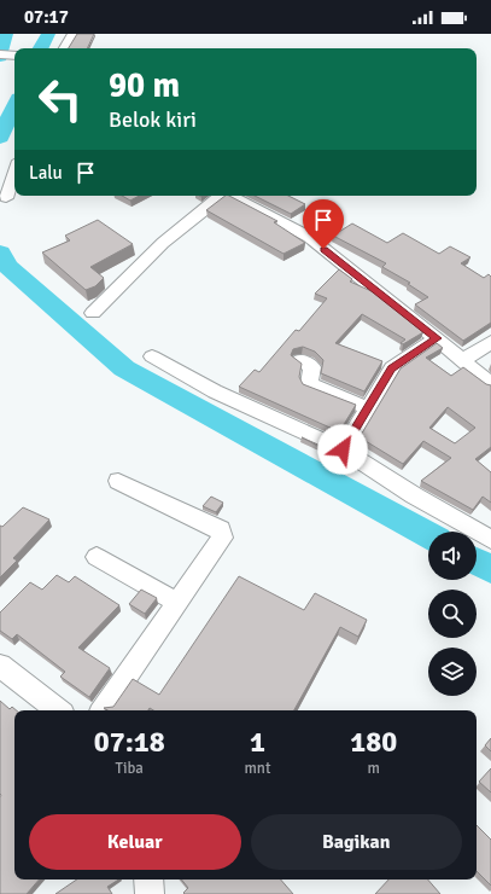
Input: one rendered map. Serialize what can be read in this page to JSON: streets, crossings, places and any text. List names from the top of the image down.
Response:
{
  "page": {
    "status": "07:17",
    "turn": ["90 m", "Belok kiri"],
    "then": "Lalu",
    "eta": [
      "07:18",
      "Tiba",
      "1",
      "mnt",
      "180",
      "m"
    ],
    "buttons": ["Keluar", "Bagikan"]
  }
}
